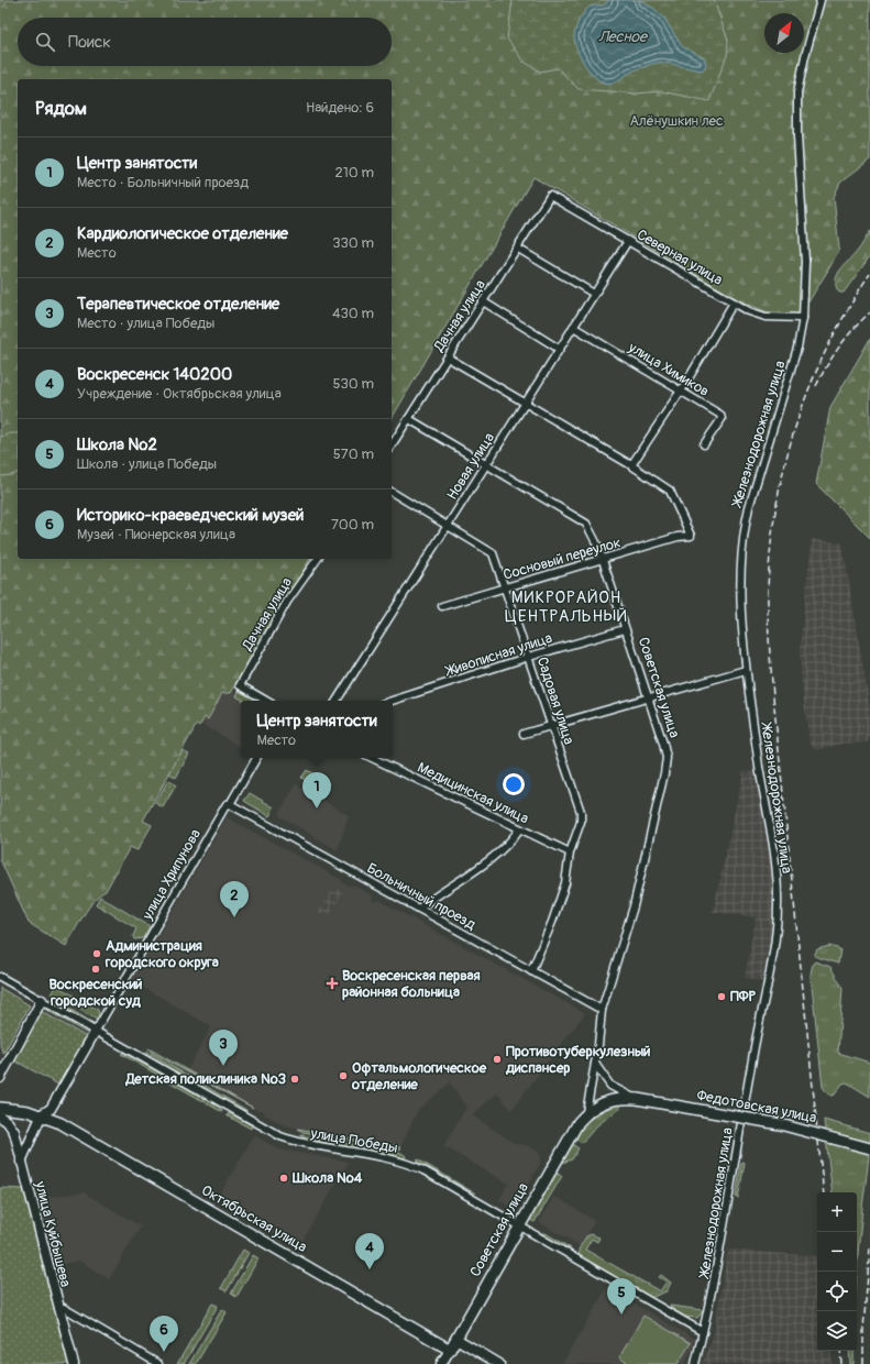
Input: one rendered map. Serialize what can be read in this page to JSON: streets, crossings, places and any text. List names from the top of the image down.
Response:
{
  "streets": {
    "main road": ["Советская улица", "Федотовская улица", "Октябрьская улица"],
    "street": [
      "Северная улица",
      "Дачная улица",
      "улица Химиков",
      "Железнодорожная улица",
      "Новая улица",
      "Сосновый переулок",
      "Живописная улица",
      "Садовая улица",
      "Медицинская улица",
      "улица Хрипунова",
      "Больничный проезд",
      "улица Победы",
      "улица Куйбышева"
    ]
  },
  "crossings": [
    ["Северная улица", "Дачная улица"],
    ["Северная улица", "Железнодорожная улица"],
    ["Северная улица", "Новая улица"],
    ["Дачная улица", "Советская улица"],
    ["улица Химиков", "Новая улица"],
    ["Железнодорожная улица", "улица Победы"],
    ["Новая улица", "Советская улица"],
    ["Новая улица", "Садовая улица"],
    ["Сосновый переулок", "Советская улица"],
    ["Сосновый переулок", "Садовая улица"],
    ["Живописная улица", "Советская улица"],
    ["Живописная улица", "Садовая улица"],
    ["Советская улица", "Больничный проезд"],
    ["Советская улица", "Федотовская улица"],
    ["Советская улица", "улица Победы"],
    ["Советская улица", "Октябрьская улица"],
    ["Садовая улица", "Медицинская улица"],
    ["Садовая улица", "Больничный проезд"],
    ["улица Хрипунова", "Больничный проезд"],
    ["улица Хрипунова", "улица Победы"]
  ],
  "districts": ["МИКРОРАЙОН ЦЕНТРАЛЬНЫЙ"],
  "water": ["Лесное"],
  "parks": ["Алёнушкин лес"],
  "places": {
    "other": [
      "Администрация городского округа",
      "Воскресенский городской суд",
      "ПФР",
      "Противотуберкулезный диспансер",
      "Офтальмологическое отделение",
      "Детская поликлиника №3",
      "Школа №4"
    ],
    "health": ["Воскресенская первая районная больница"]
  },
  "north": "top right",
  "page": {
    "search": "Поиск",
    "heading": ["Рядом", "Найдено: 6"],
    "list": [
      {
        "mark": "1",
        "name": "Центр занятости",
        "note": "Место · Больничный проезд",
        "value": "210 m"
      },
      {
        "mark": "2",
        "name": "Кардиологическое отделение",
        "note": "Место",
        "value": "330 m"
      },
      {
        "mark": "3",
        "name": "Терапевтическое отделение",
        "note": "Место · улица Победы",
        "value": "430 m"
      },
      {
        "mark": "4",
        "name": "Воскресенск 140200",
        "note": "Учреждение · Октябрьская улица",
        "value": "530 m"
      },
      {
        "mark": "5",
        "name": "Школа №2",
        "note": "Школа · улица Победы",
        "value": "570 m"
      },
      {
        "mark": "6",
        "name": "Историко-краеведческий музей",
        "note": "Музей · Пионерская улица",
        "value": "700 m"
      }
    ],
    "popup": ["Центр занятости", "Место"],
    "pins": [
      "1",
      "2",
      "3",
      "4",
      "5",
      "6"
    ],
    "map_buttons": ["+", "−"]
  }
}
